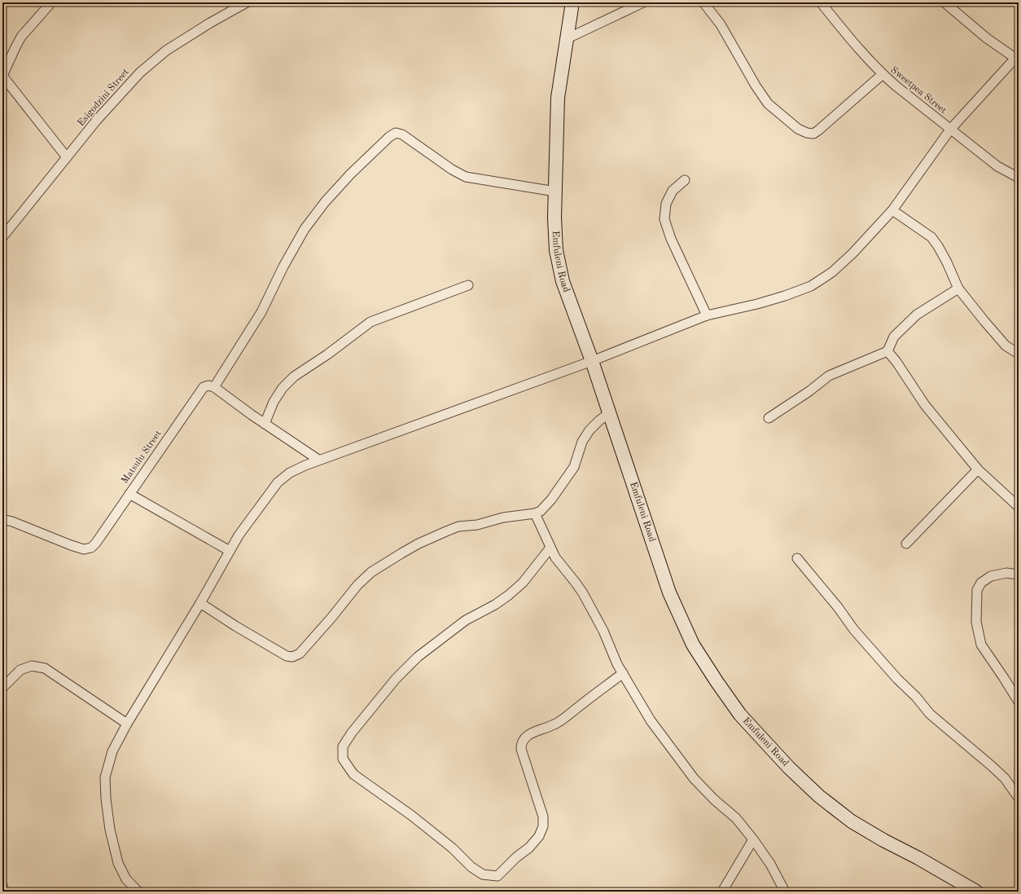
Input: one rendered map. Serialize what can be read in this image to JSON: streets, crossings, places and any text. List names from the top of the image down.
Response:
{
  "streets": {
    "street": [
      "Sweetpea Street",
      "Esigodzini Street",
      "Emfuleni Road",
      "Matsulu Street"
    ]
  }
}
